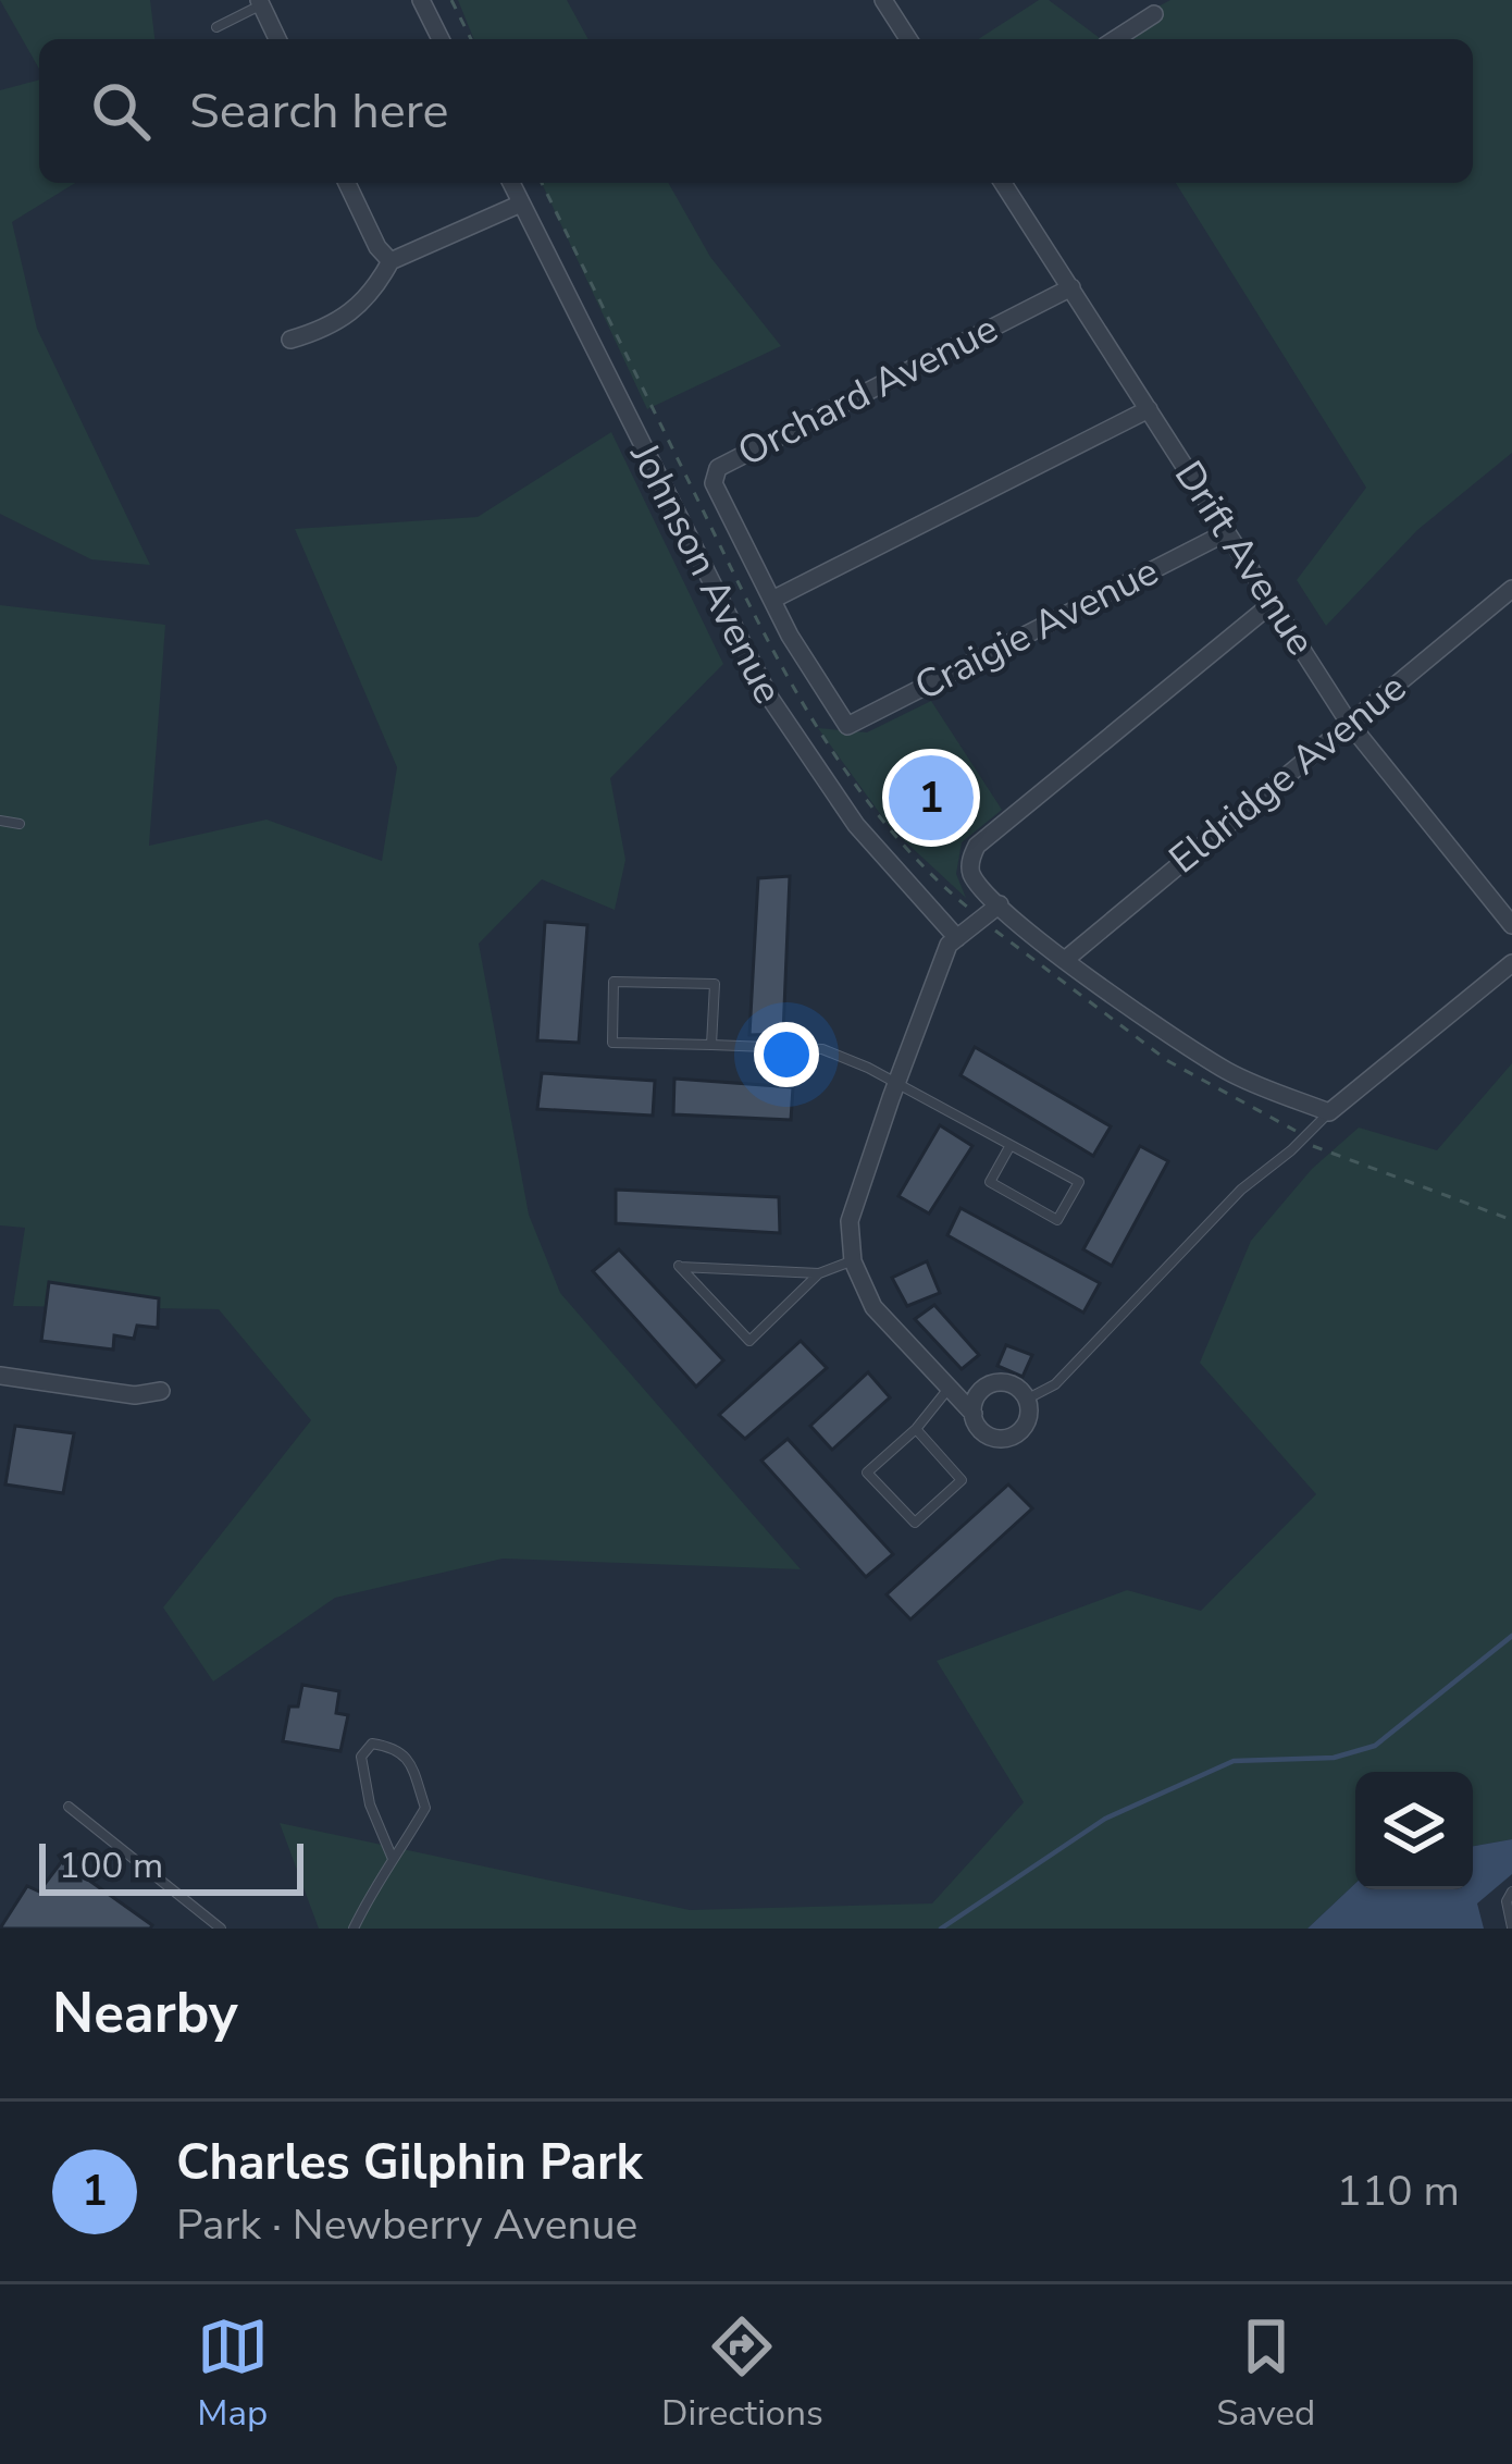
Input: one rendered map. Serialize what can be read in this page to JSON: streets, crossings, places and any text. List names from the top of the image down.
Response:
{
  "streets": {
    "street": [
      "Orchard Avenue",
      "Drift Avenue",
      "Johnson Avenue",
      "Craigie Avenue",
      "Eldridge Avenue"
    ]
  },
  "crossings": [
    ["Orchard Avenue", "Drift Avenue"],
    ["Orchard Avenue", "Craigie Avenue"],
    ["Drift Avenue", "Craigie Avenue"],
    ["Drift Avenue", "Eldridge Avenue"]
  ],
  "scale_bar": "100 m",
  "page": {
    "search": "Search here",
    "pins": "1",
    "scale": "100 m",
    "heading": "Nearby",
    "list": [
      {
        "mark": "1",
        "name": "Charles Gilphin Park",
        "note": "Park · Newberry Avenue",
        "value": "110 m"
      }
    ],
    "nav": ["Map", "Directions", "Saved"]
  }
}
